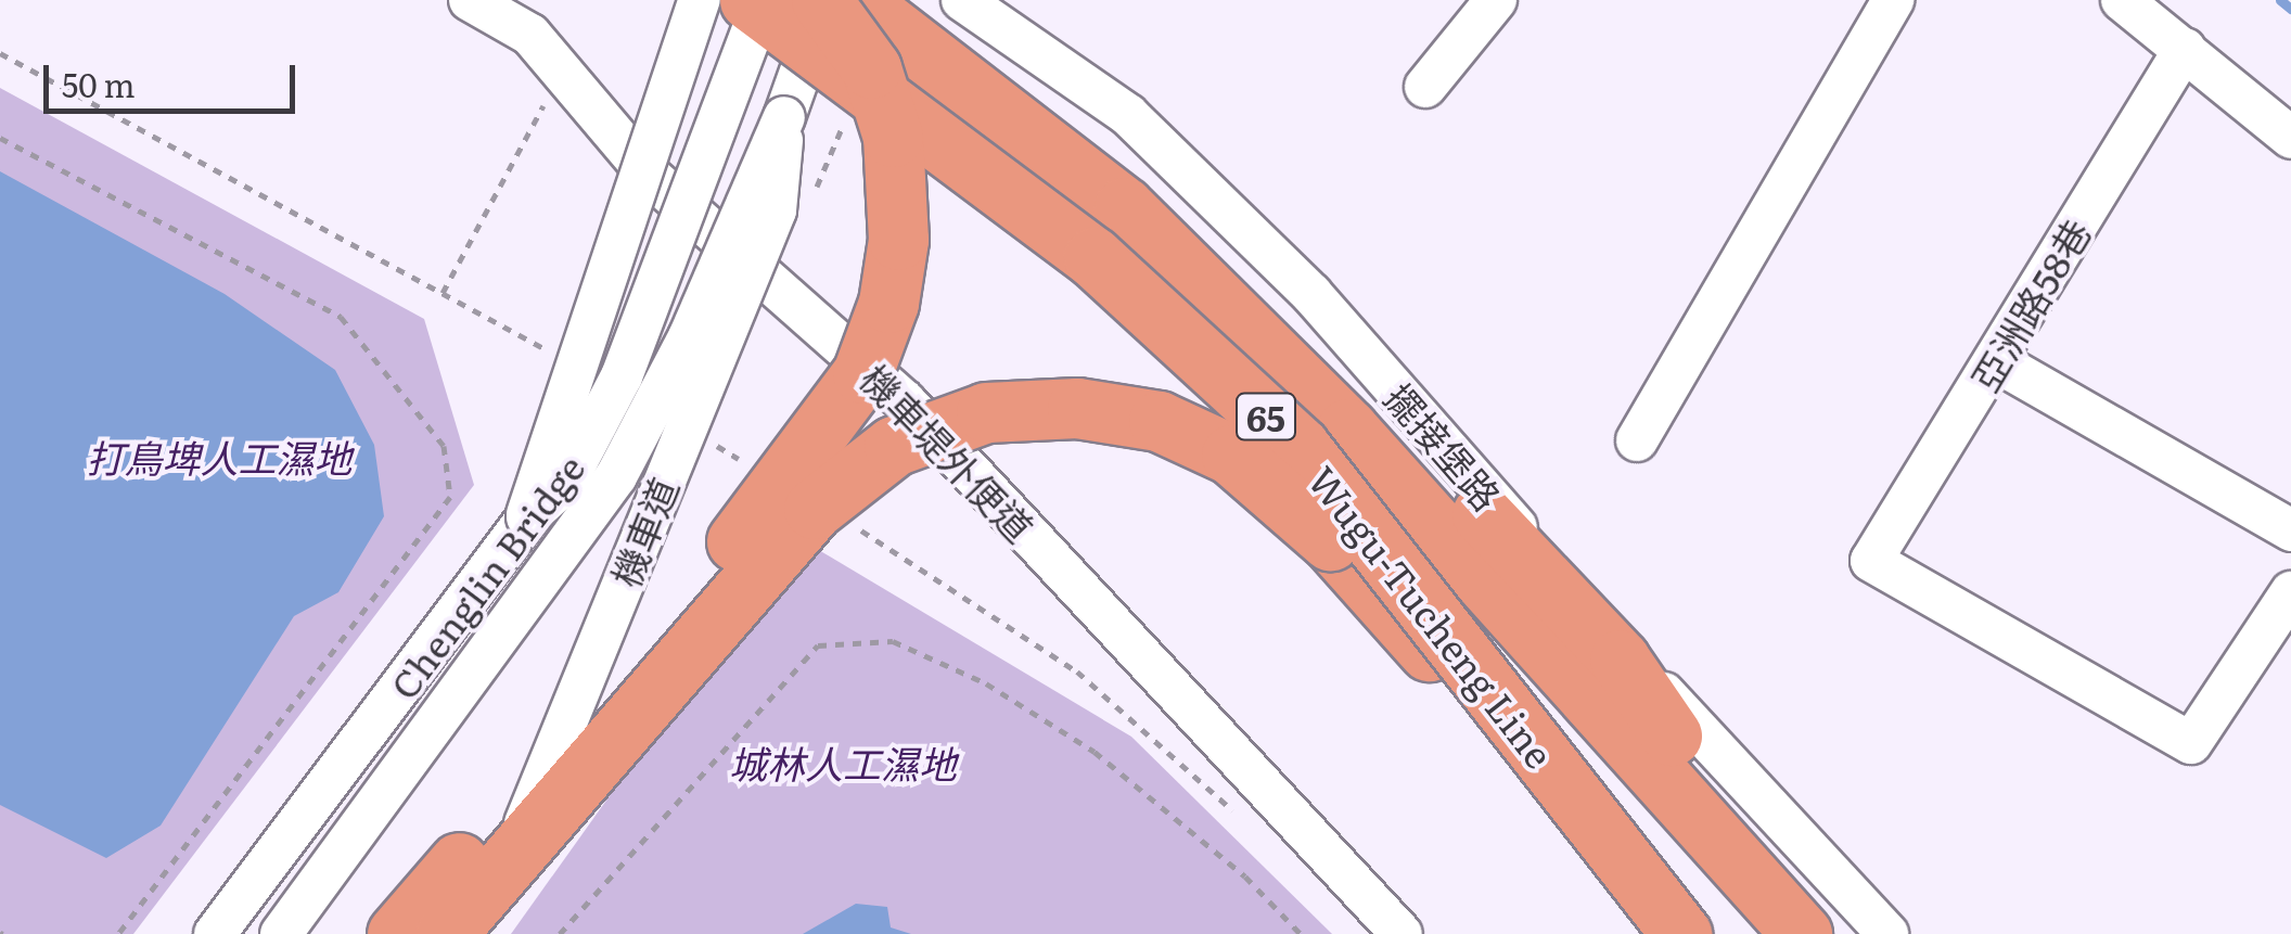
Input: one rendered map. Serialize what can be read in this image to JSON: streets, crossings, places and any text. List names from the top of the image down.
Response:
{
  "streets": {
    "highway": ["65", "Wugu-Tucheng Line"],
    "street": [
      "亞洲路58巷",
      "擺接堡路",
      "機車堤外便道",
      "機車道",
      "Chenglin Bridge"
    ]
  },
  "crossings": [
    ["機車道", "Chenglin Bridge"]
  ],
  "parks": ["打鳥埤人工濕地", "城林人工濕地"],
  "scale_bar": "50 m"
}
